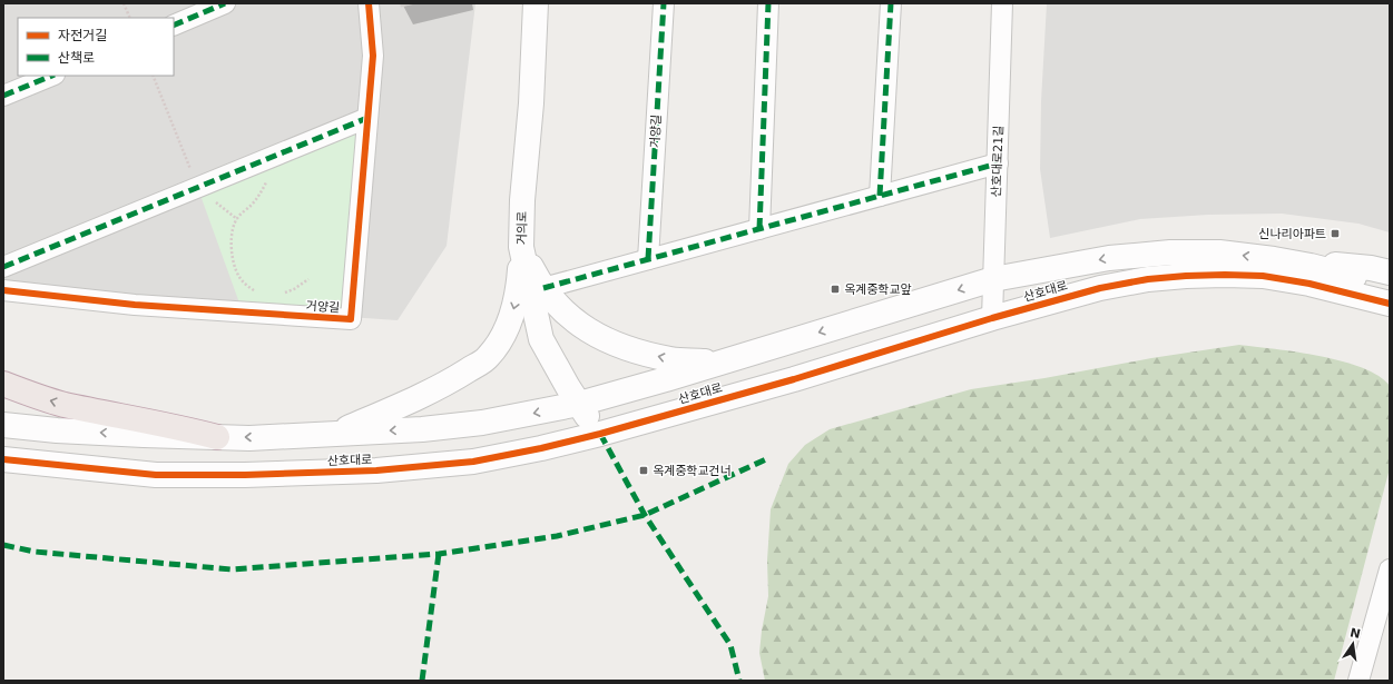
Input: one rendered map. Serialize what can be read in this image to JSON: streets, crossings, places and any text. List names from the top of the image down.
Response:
{
  "streets": {
    "street": [
      "거양길",
      "산호대로21길",
      "거의로",
      "산호대로"
    ]
  },
  "crossings": [
    ["산호대로21길", "산호대로"],
    ["거의로", "산호대로"]
  ],
  "places": {
    "transit": ["신나리아파트", "옥계중학교앞", "옥계중학교건너"]
  },
  "legend": ["자전거길", "산책로"],
  "north": "top"
}
